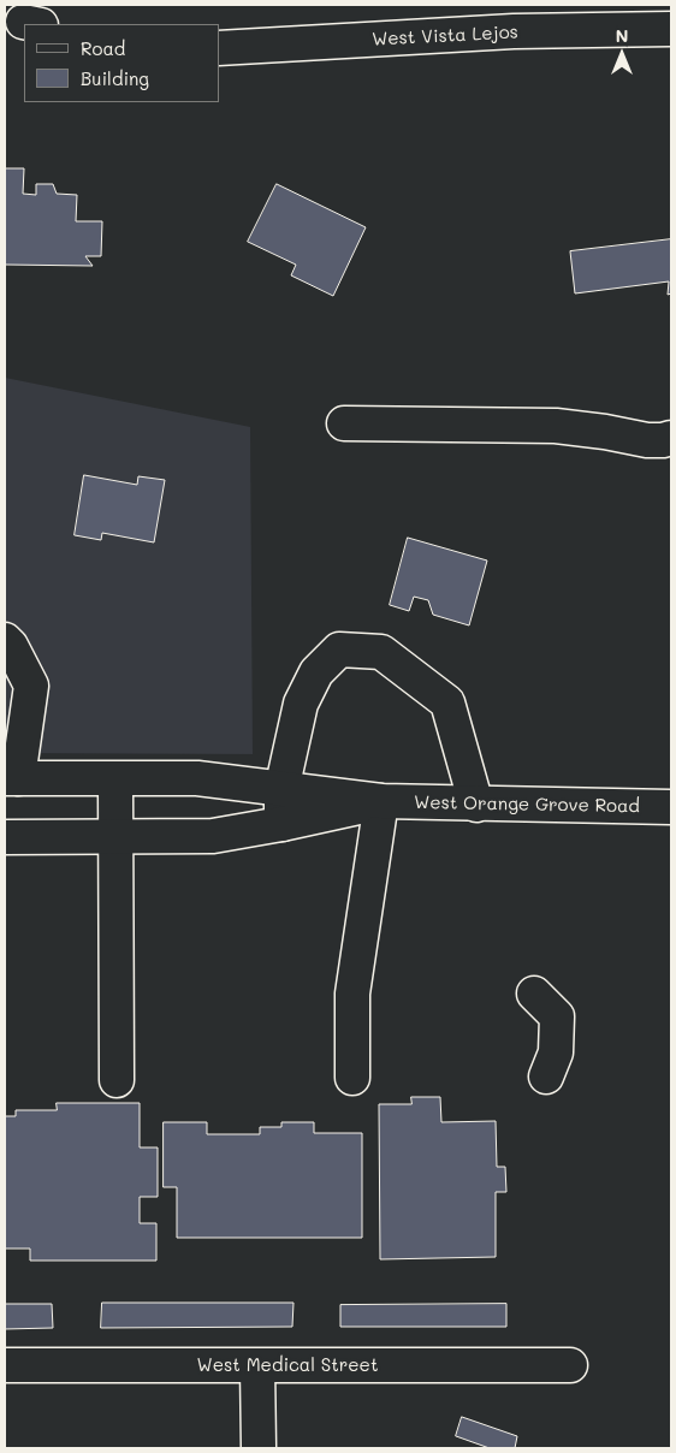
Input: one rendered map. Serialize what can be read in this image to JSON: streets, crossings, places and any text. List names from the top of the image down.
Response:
{
  "streets": {
    "main road": ["West Vista Lejos", "West Orange Grove Road", "West Medical Street"]
  },
  "legend": ["Road", "Building"],
  "north": "top"
}
